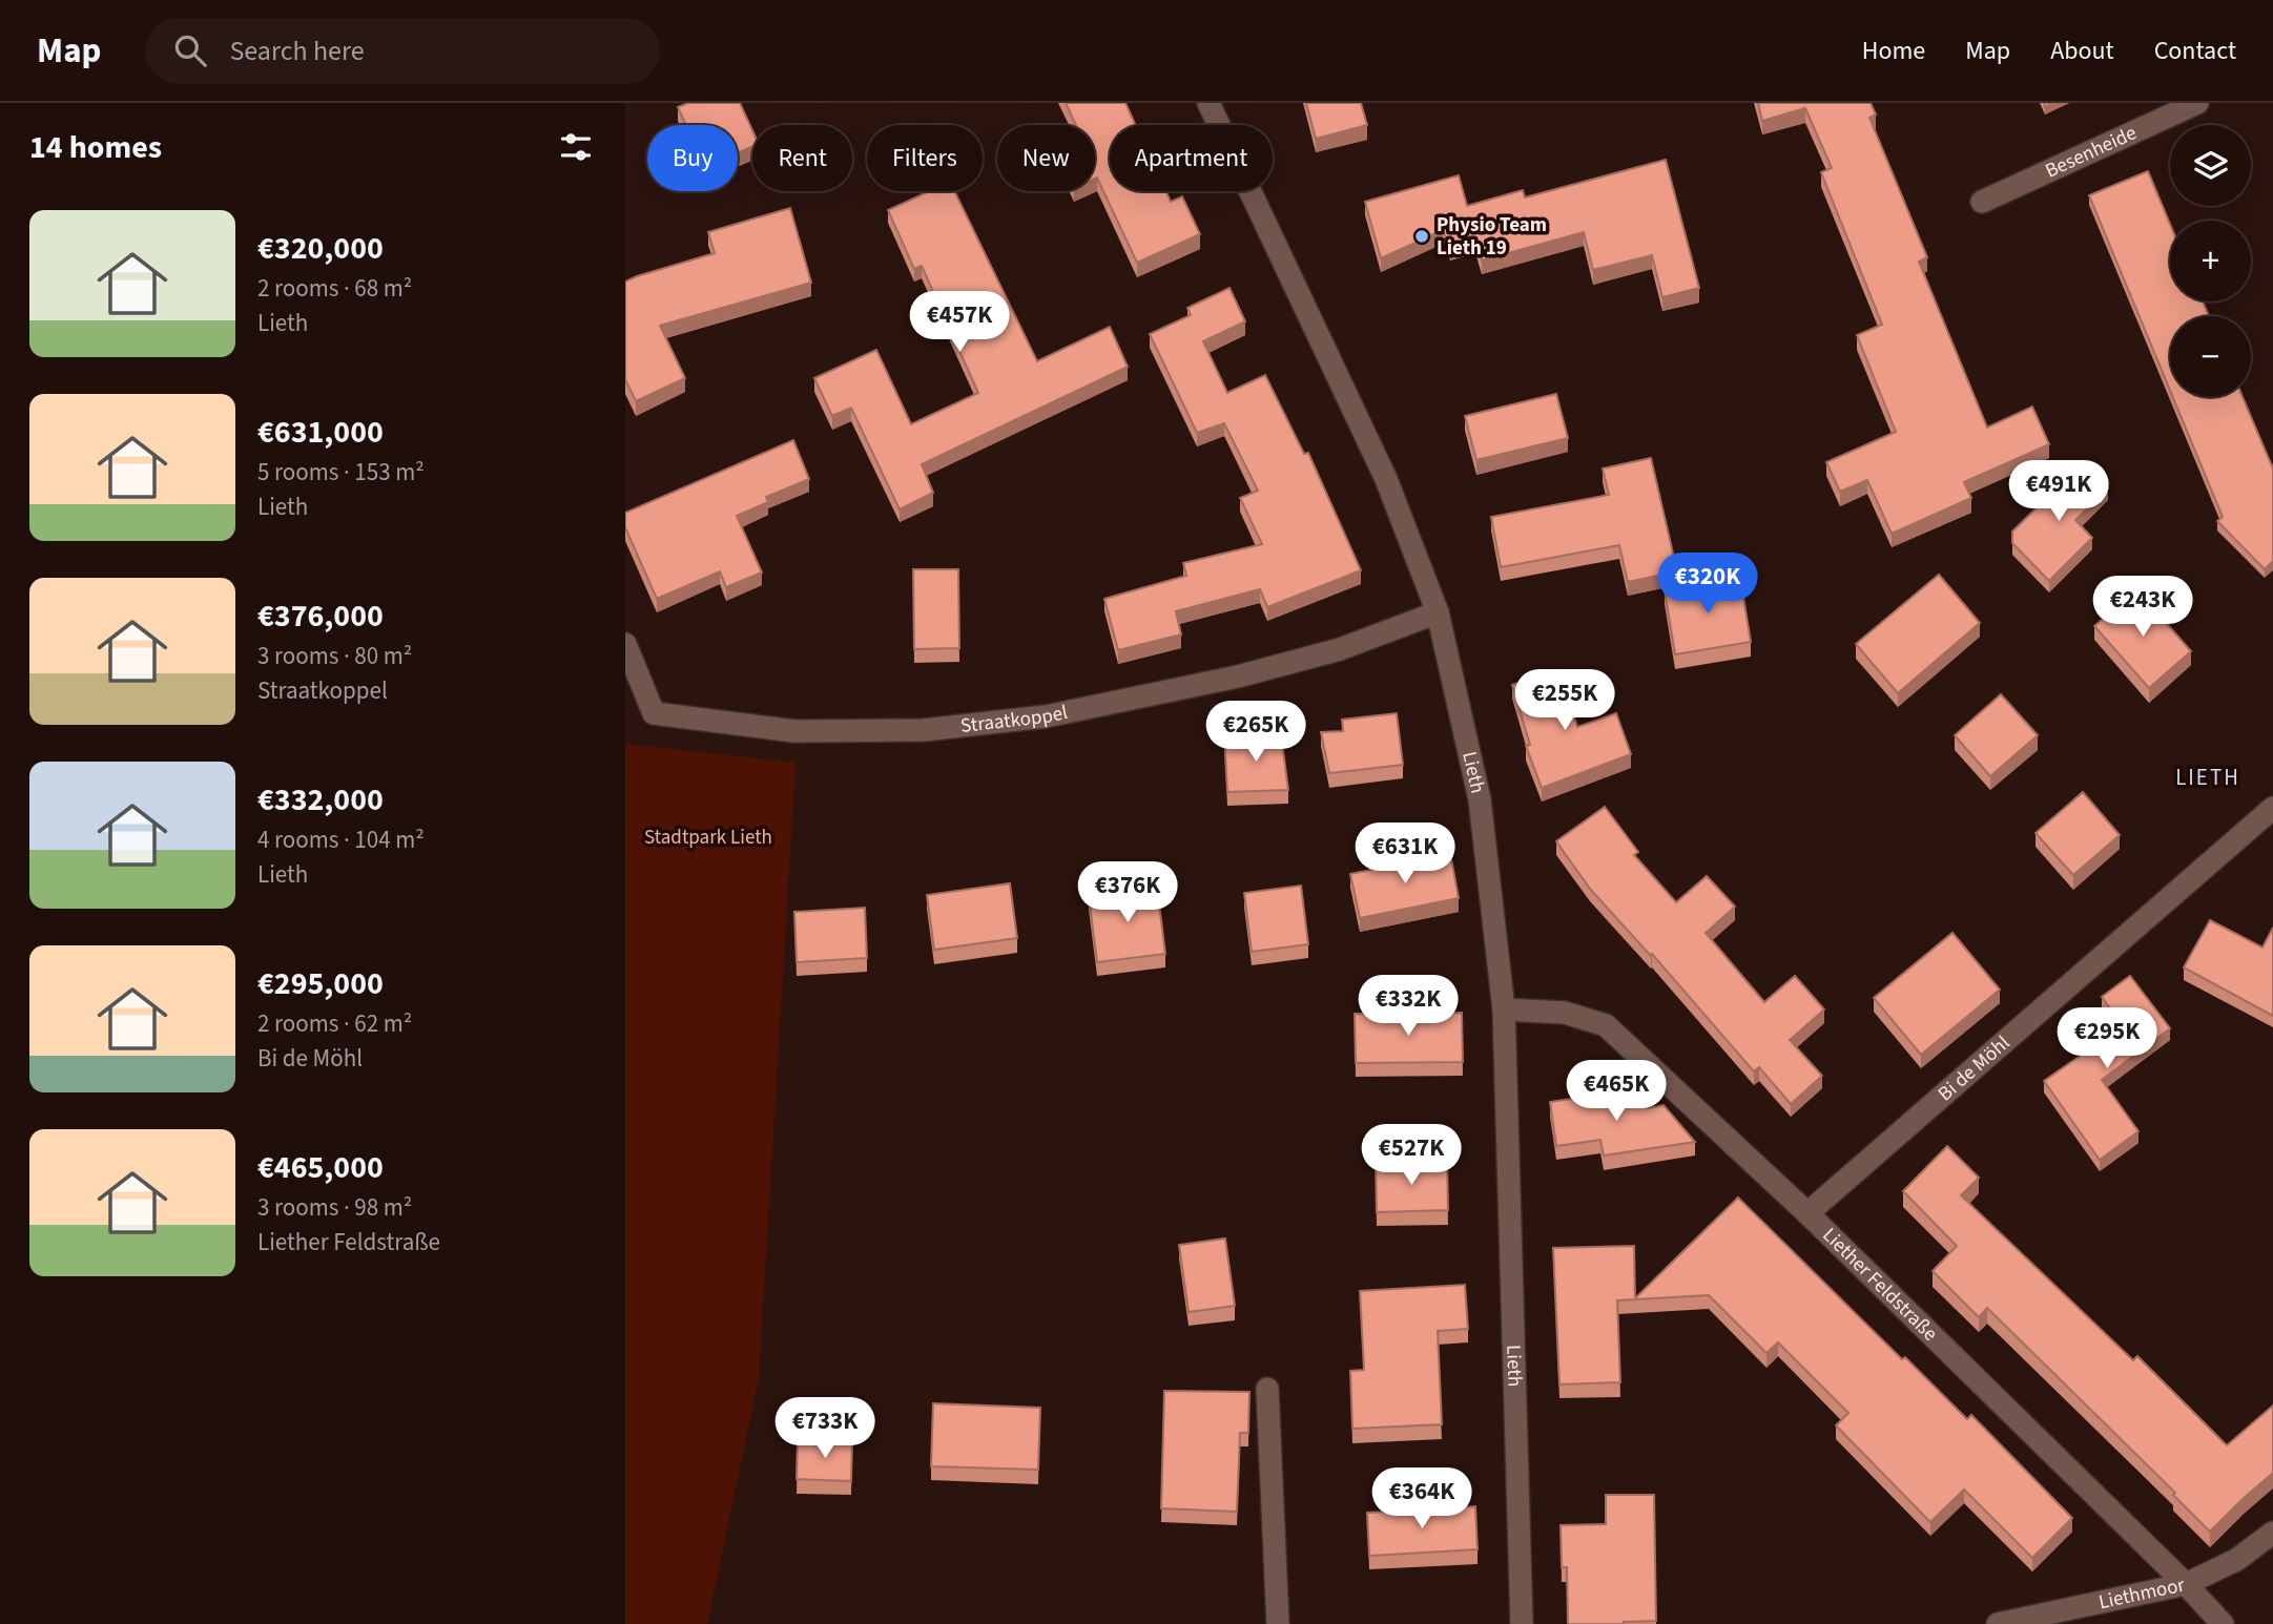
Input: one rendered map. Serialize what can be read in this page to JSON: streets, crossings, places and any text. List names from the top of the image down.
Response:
{
  "streets": {
    "street": [
      "Besenheide",
      "Straatkoppel",
      "Lieth",
      "Bi de Möhl",
      "Liether Feldstraße",
      "Liethmoor"
    ]
  },
  "crossings": [
    ["Straatkoppel", "Lieth"],
    ["Lieth", "Liether Feldstraße"],
    ["Bi de Möhl", "Liether Feldstraße"],
    ["Liether Feldstraße", "Liethmoor"]
  ],
  "districts": ["LIETH"],
  "parks": ["Stadtpark Lieth"],
  "places": ["Physio Team Lieth 19"],
  "page": {
    "header": "Map",
    "search": "Search here",
    "nav": [
      "Home",
      "Map",
      "About",
      "Contact"
    ],
    "heading": "14 homes",
    "map_buttons": ["+", "−"],
    "chip": [
      "Buy",
      "Rent",
      "Filters",
      "New",
      "Apartment"
    ],
    "list": [
      {
        "name": "€320,000",
        "note": "2 rooms · 68 m² · Lieth"
      },
      {
        "name": "€631,000",
        "note": "5 rooms · 153 m² · Lieth"
      },
      {
        "name": "€376,000",
        "note": "3 rooms · 80 m² · Straatkoppel"
      },
      {
        "name": "€332,000",
        "note": "4 rooms · 104 m² · Lieth"
      },
      {
        "name": "€295,000",
        "note": "2 rooms · 62 m² · Bi de Möhl"
      },
      {
        "name": "€465,000",
        "note": "3 rooms · 98 m² · Liether Feldstraße"
      }
    ],
    "price": [
      "€457K",
      "€491K",
      "€320K",
      "€243K",
      "€255K",
      "€265K",
      "€631K",
      "€376K",
      "€332K",
      "€295K",
      "€465K",
      "€527K",
      "€733K",
      "€364K"
    ]
  }
}
